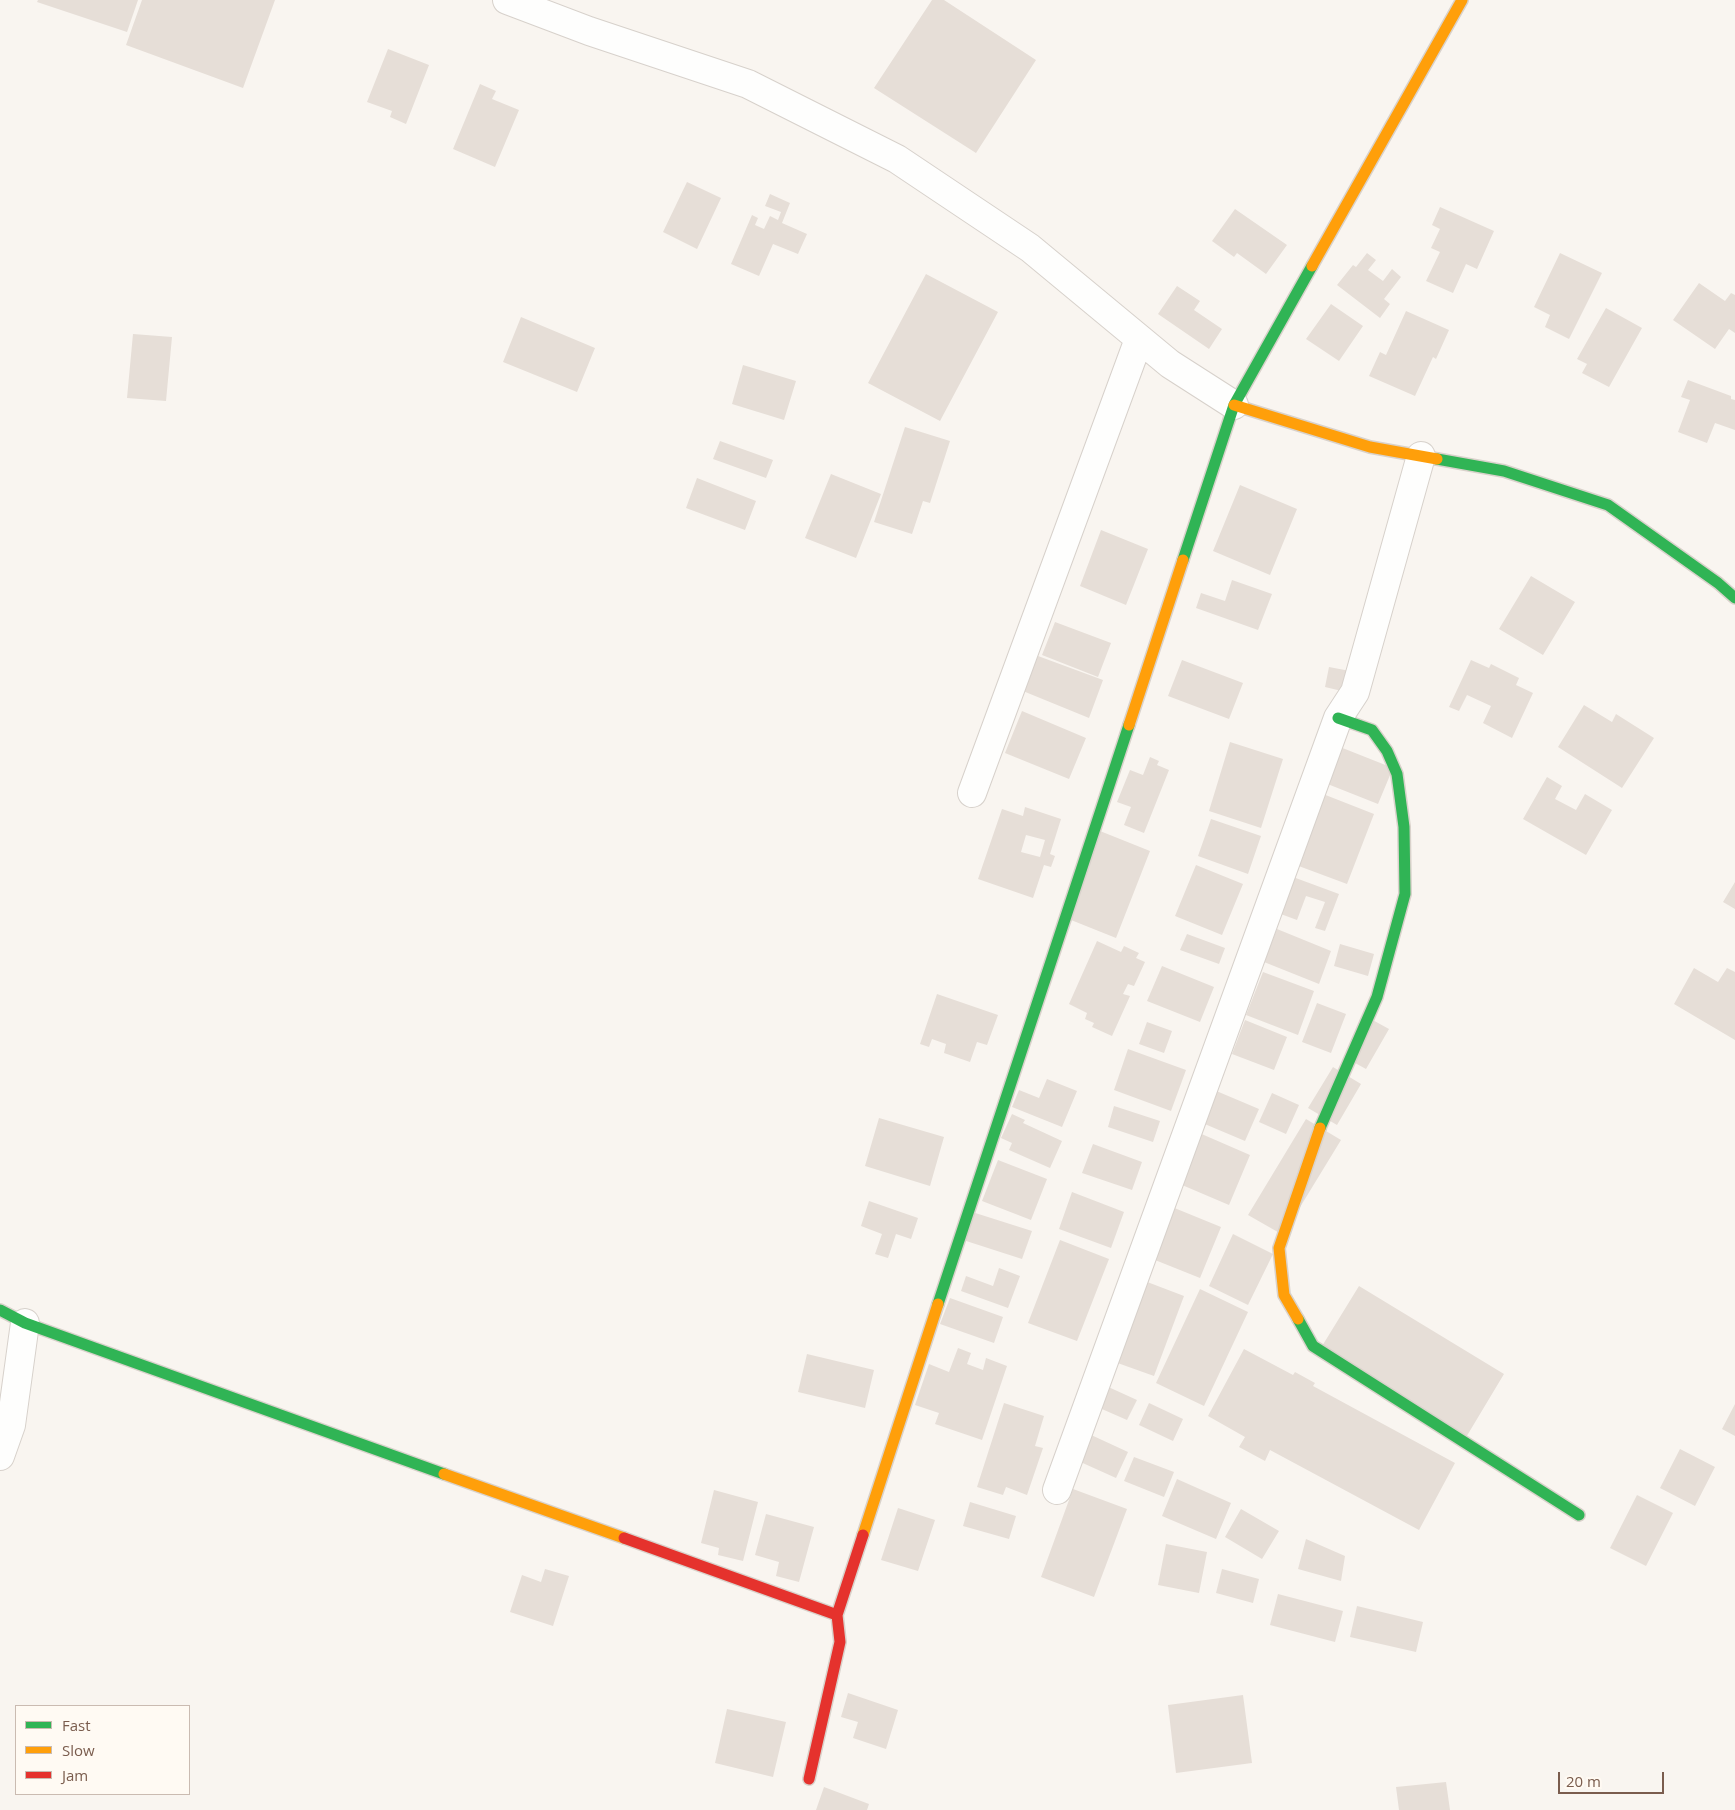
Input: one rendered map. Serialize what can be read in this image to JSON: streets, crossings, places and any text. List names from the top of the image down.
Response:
{
  "legend": ["Fast", "Slow", "Jam"],
  "scale_bar": "20 m"
}
